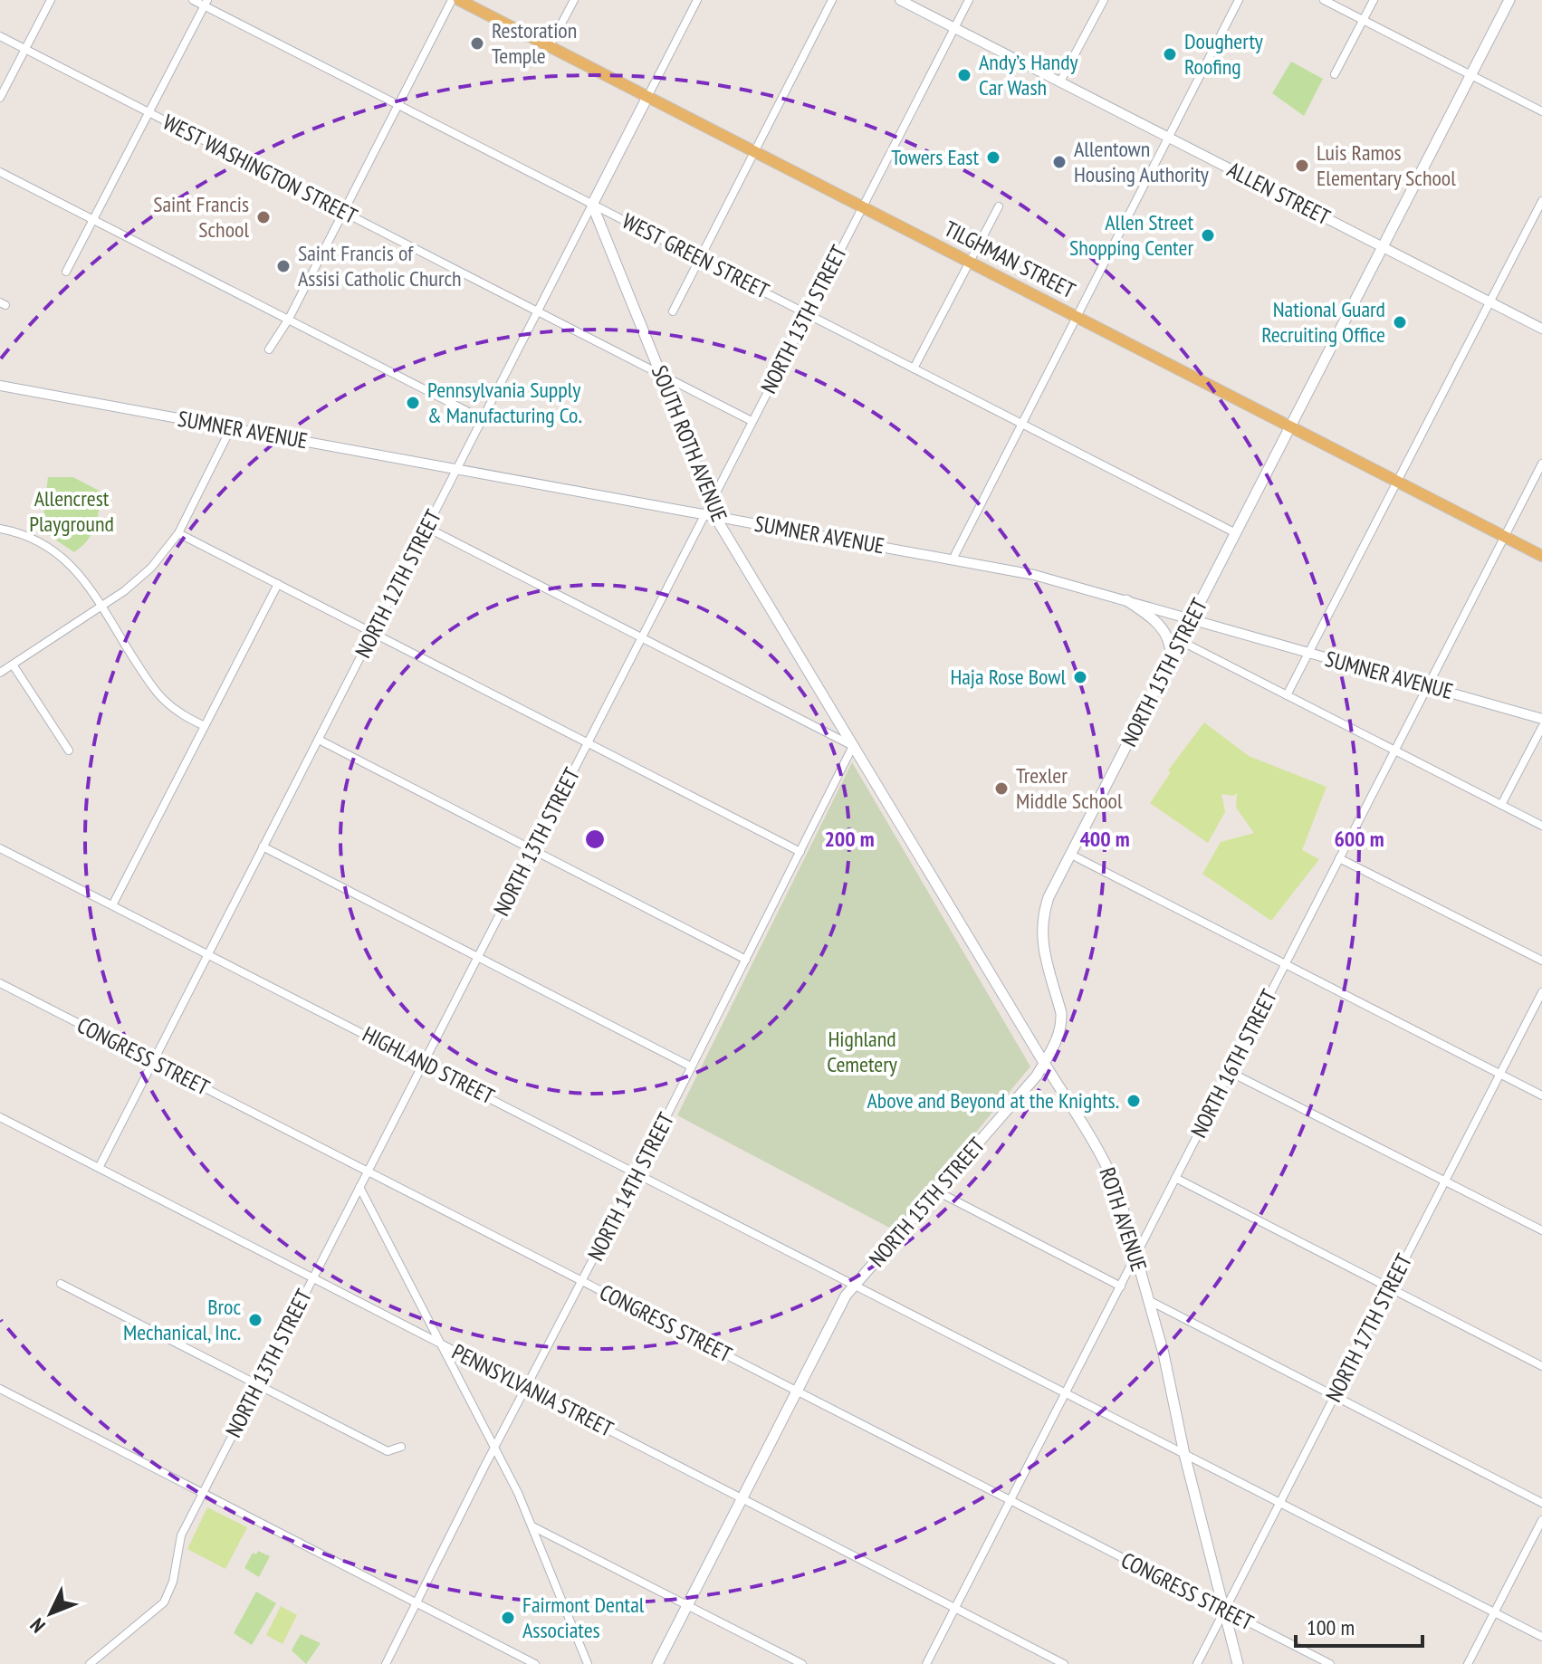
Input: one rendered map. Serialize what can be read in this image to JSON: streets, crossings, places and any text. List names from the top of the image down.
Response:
{
  "streets": {
    "main road": [
      "TILGHMAN STREET",
      "SOUTH ROTH AVENUE",
      "NORTH 12TH STREET",
      "NORTH 15TH STREET",
      "ROTH AVENUE"
    ],
    "street": [
      "WEST WASHINGTON STREET",
      "ALLEN STREET",
      "WEST GREEN STREET",
      "NORTH 13TH STREET",
      "SUMNER AVENUE",
      "CONGRESS STREET",
      "NORTH 16TH STREET",
      "HIGHLAND STREET",
      "NORTH 14TH STREET",
      "NORTH 17TH STREET",
      "PENNSYLVANIA STREET"
    ]
  },
  "crossings": [
    ["WEST WASHINGTON STREET", "NORTH 13TH STREET"],
    ["WEST WASHINGTON STREET", "SOUTH ROTH AVENUE"],
    ["WEST WASHINGTON STREET", "NORTH 12TH STREET"],
    ["ALLEN STREET", "NORTH 13TH STREET"],
    ["ALLEN STREET", "NORTH 15TH STREET"],
    ["WEST GREEN STREET", "NORTH 13TH STREET"],
    ["WEST GREEN STREET", "SOUTH ROTH AVENUE"],
    ["WEST GREEN STREET", "NORTH 12TH STREET"],
    ["WEST GREEN STREET", "NORTH 15TH STREET"],
    ["TILGHMAN STREET", "NORTH 13TH STREET"],
    ["TILGHMAN STREET", "NORTH 12TH STREET"],
    ["TILGHMAN STREET", "NORTH 15TH STREET"],
    ["TILGHMAN STREET", "NORTH 16TH STREET"],
    ["NORTH 13TH STREET", "SUMNER AVENUE"],
    ["NORTH 13TH STREET", "SOUTH ROTH AVENUE"],
    ["NORTH 13TH STREET", "CONGRESS STREET"],
    ["NORTH 13TH STREET", "HIGHLAND STREET"],
    ["NORTH 13TH STREET", "PENNSYLVANIA STREET"],
    ["SUMNER AVENUE", "SOUTH ROTH AVENUE"],
    ["SUMNER AVENUE", "NORTH 12TH STREET"],
    ["SUMNER AVENUE", "NORTH 15TH STREET"],
    ["SUMNER AVENUE", "NORTH 16TH STREET"],
    ["SOUTH ROTH AVENUE", "NORTH 12TH STREET"],
    ["SOUTH ROTH AVENUE", "NORTH 14TH STREET"],
    ["SOUTH ROTH AVENUE", "ROTH AVENUE"],
    ["NORTH 12TH STREET", "CONGRESS STREET"],
    ["NORTH 12TH STREET", "HIGHLAND STREET"],
    ["NORTH 12TH STREET", "PENNSYLVANIA STREET"],
    ["NORTH 15TH STREET", "CONGRESS STREET"],
    ["NORTH 15TH STREET", "HIGHLAND STREET"],
    ["NORTH 15TH STREET", "ROTH AVENUE"],
    ["NORTH 15TH STREET", "PENNSYLVANIA STREET"],
    ["CONGRESS STREET", "NORTH 16TH STREET"],
    ["CONGRESS STREET", "NORTH 14TH STREET"],
    ["CONGRESS STREET", "ROTH AVENUE"],
    ["CONGRESS STREET", "NORTH 17TH STREET"],
    ["NORTH 16TH STREET", "HIGHLAND STREET"],
    ["NORTH 16TH STREET", "ROTH AVENUE"],
    ["NORTH 16TH STREET", "PENNSYLVANIA STREET"],
    ["HIGHLAND STREET", "NORTH 14TH STREET"],
    ["NORTH 14TH STREET", "ROTH AVENUE"],
    ["NORTH 14TH STREET", "PENNSYLVANIA STREET"],
    ["ROTH AVENUE", "NORTH 17TH STREET"]
  ],
  "parks": ["Allencrest Playground", "Highland Cemetery"],
  "places": [
    "Restoration Temple",
    "Dougherty Roofing",
    "Andy’s Handy Car Wash",
    "Towers East",
    "Allentown Housing Authority",
    "Luis Ramos Elementary School",
    "Saint Francis School",
    "Allen Street Shopping Center",
    "Saint Francis of Assisi Catholic Church",
    "National Guard Recruiting Office",
    "Pennsylvania Supply & Manufacturing Co.",
    "Haja Rose Bowl",
    "Trexler Middle School",
    "Above and Beyond at the Knights.",
    "Broc Mechanical, Inc.",
    "Fairmont Dental Associates"
  ],
  "scale_bar": "100 m",
  "north": "bottom left",
  "rings": ["200 m", "400 m", "600 m"]
}
